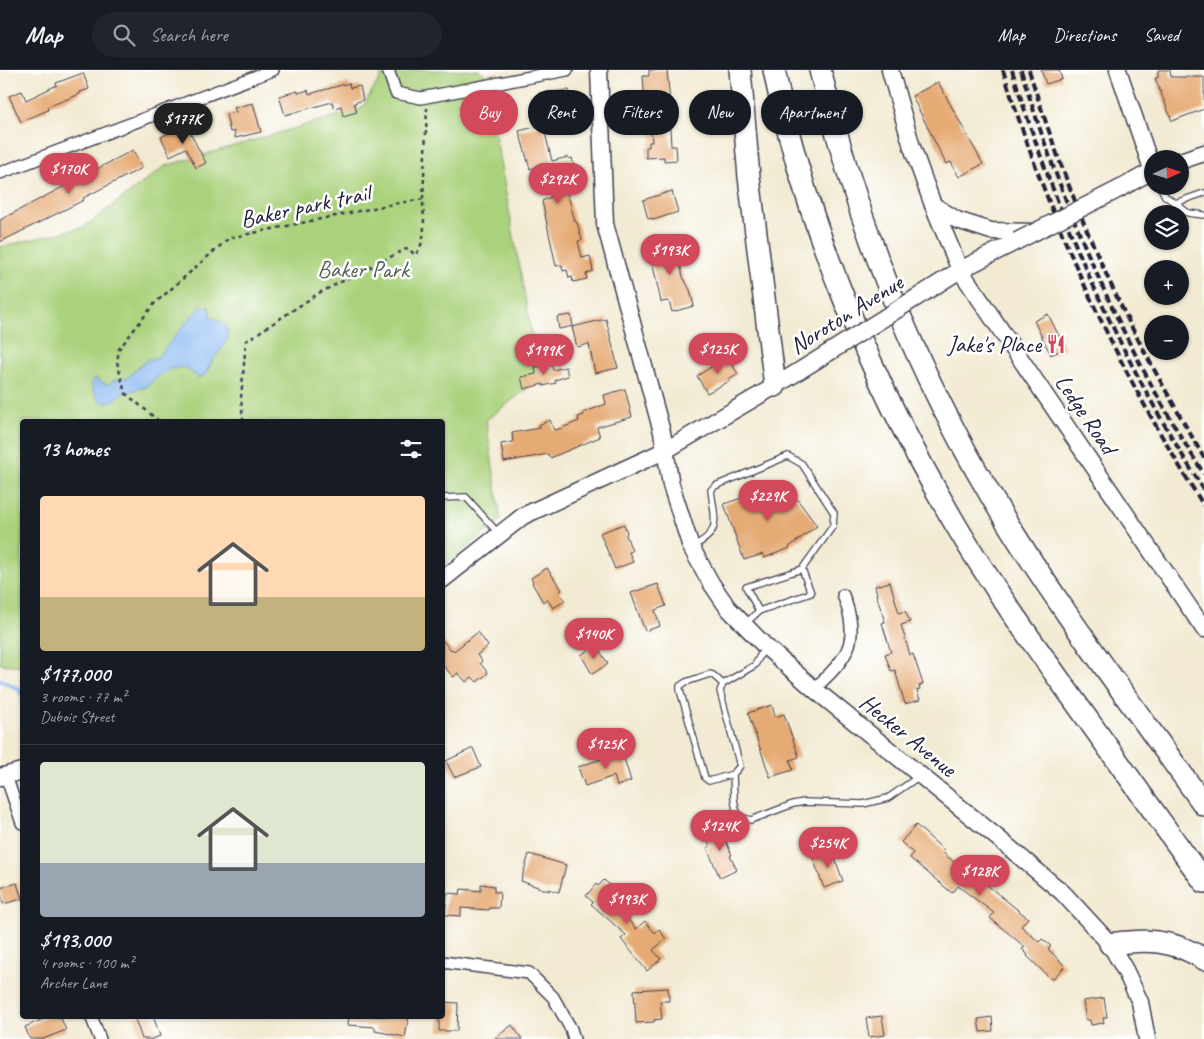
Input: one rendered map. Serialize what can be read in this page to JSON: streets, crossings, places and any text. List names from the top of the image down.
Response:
{
  "streets": {
    "main road": ["Noroton Avenue", "Ledge Road", "Hecker Avenue"],
    "path": ["Baker park trail"]
  },
  "crossings": [
    ["Noroton Avenue", "Ledge Road"],
    ["Noroton Avenue", "Hecker Avenue"]
  ],
  "parks": ["Baker Park"],
  "places": {
    "restaurant": ["Jake's Place"]
  },
  "north": "right",
  "page": {
    "header": "Map",
    "search": "Search here",
    "nav": ["Map", "Directions", "Saved"],
    "chip": [
      "Buy",
      "Rent",
      "Filters",
      "New",
      "Apartment"
    ],
    "price": [
      "$177K",
      "$170K",
      "$292K",
      "$193K",
      "$125K",
      "$199K",
      "$229K",
      "$140K",
      "$125K",
      "$124K",
      "$254K",
      "$128K",
      "$193K"
    ],
    "map_buttons": ["+", "−"],
    "heading": "13 homes",
    "list": [
      {
        "name": "$177,000",
        "note": "3 rooms · 77 m² · Dubois Street"
      },
      {
        "name": "$193,000",
        "note": "4 rooms · 100 m² · Archer Lane"
      }
    ]
  }
}
